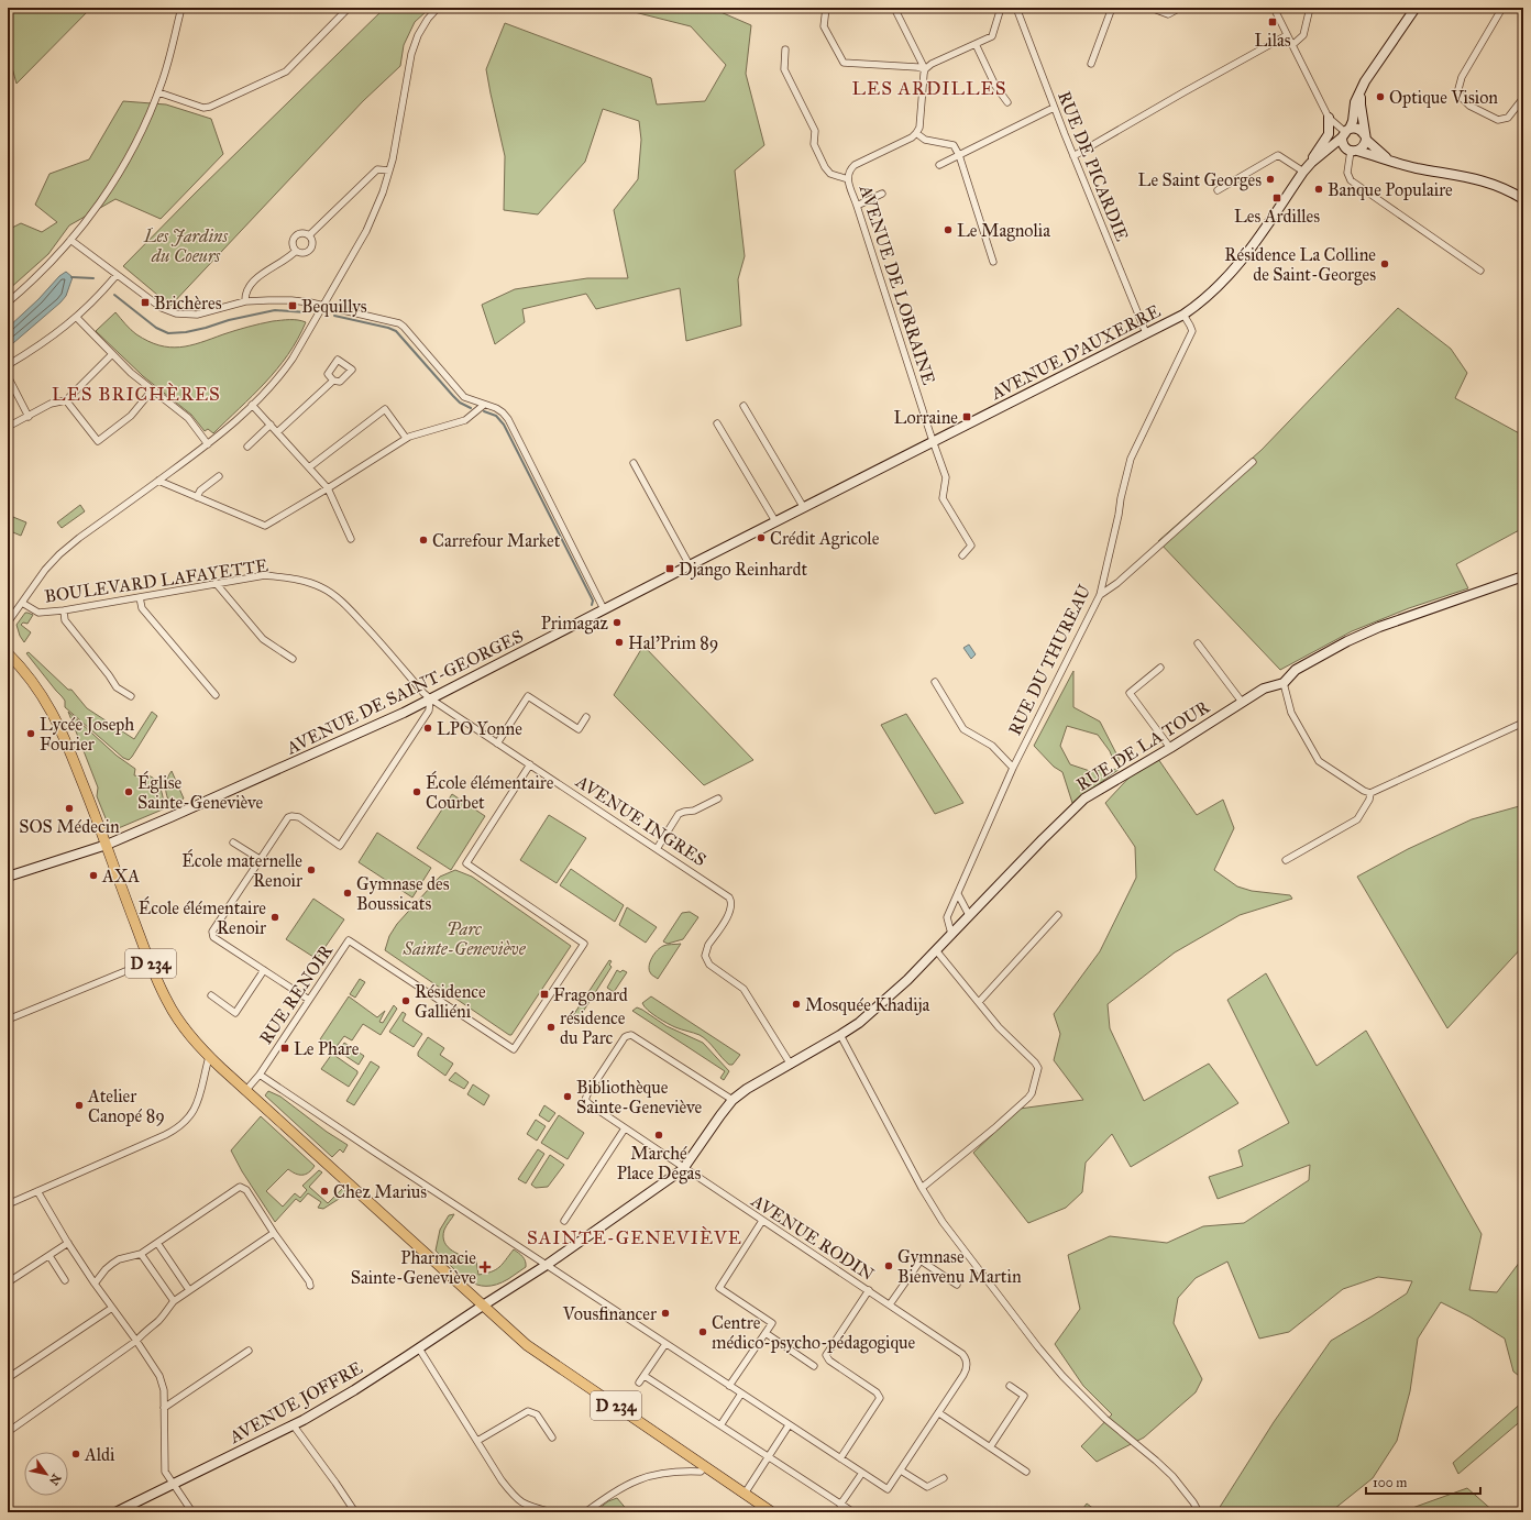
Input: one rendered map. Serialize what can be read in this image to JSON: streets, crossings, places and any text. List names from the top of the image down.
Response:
{
  "streets": {
    "main road": ["D 234"],
    "street": [
      "RUE DE PICARDIE",
      "AVENUE DE LORRAINE",
      "AVENUE D'AUXERRE",
      "BOULEVARD LAFAYETTE",
      "RUE DU THUREAU",
      "AVENUE DE SAINT-GEORGES",
      "RUE DE LA TOUR",
      "AVENUE INGRES",
      "RUE RENOIR",
      "AVENUE RODIN",
      "AVENUE JOFFRE"
    ]
  },
  "crossings": [
    ["RUE DE PICARDIE", "AVENUE D'AUXERRE"],
    ["AVENUE DE LORRAINE", "AVENUE D'AUXERRE"],
    ["AVENUE D'AUXERRE", "RUE DU THUREAU"],
    ["AVENUE D'AUXERRE", "AVENUE DE SAINT-GEORGES"],
    ["BOULEVARD LAFAYETTE", "AVENUE DE SAINT-GEORGES"],
    ["BOULEVARD LAFAYETTE", "AVENUE INGRES"],
    ["RUE DU THUREAU", "RUE DE LA TOUR"],
    ["AVENUE DE SAINT-GEORGES", "AVENUE INGRES"],
    ["AVENUE DE SAINT-GEORGES", "D 234"],
    ["RUE DE LA TOUR", "AVENUE INGRES"],
    ["RUE DE LA TOUR", "AVENUE RODIN"],
    ["RUE DE LA TOUR", "AVENUE JOFFRE"],
    ["AVENUE INGRES", "RUE RENOIR"],
    ["D 234", "RUE RENOIR"],
    ["D 234", "AVENUE JOFFRE"],
    ["AVENUE RODIN", "AVENUE JOFFRE"]
  ],
  "districts": ["LES ARDILLES", "LES BRICHÈRES", "SAINTE-GENEVIÈVE"],
  "parks": ["Les Jardins du Coeurs", "Parc Sainte-Geneviève"],
  "places": {
    "transit": [
      "Lilas",
      "Les Ardilles",
      "Brichères",
      "Bequillys",
      "Lorraine",
      "Django Reinhardt",
      "Fragonard",
      "Le Phare"
    ],
    "other": [
      "Optique Vision",
      "Le Saint Georges",
      "Banque Populaire",
      "Le Magnolia",
      "Résidence La Colline de Saint-Georges",
      "Crédit Agricole",
      "Carrefour Market",
      "Primagaz",
      "Hal'Prim 89",
      "LPO Yonne",
      "Lycée Joseph Fourier",
      "Église Sainte-Geneviève",
      "École élémentaire Courbet",
      "SOS Médecin",
      "École maternelle Renoir",
      "AXA",
      "Gymnase des Boussicats",
      "École élémentaire Renoir",
      "Résidence Galliéni",
      "Mosquée Khadija",
      "résidence du Parc",
      "Bibliothèque Sainte-Geneviève",
      "Atelier Canopé 89",
      "Marché Place Degas",
      "Chez Marius",
      "Gymnase Bienvenu Martin",
      "Vousfinancer",
      "Centre médico-psycho-pédagogique",
      "Aldi"
    ],
    "health": ["Pharmacie Sainte-Geneviève"]
  },
  "scale_bar": "100 m",
  "north": "bottom right"
}
